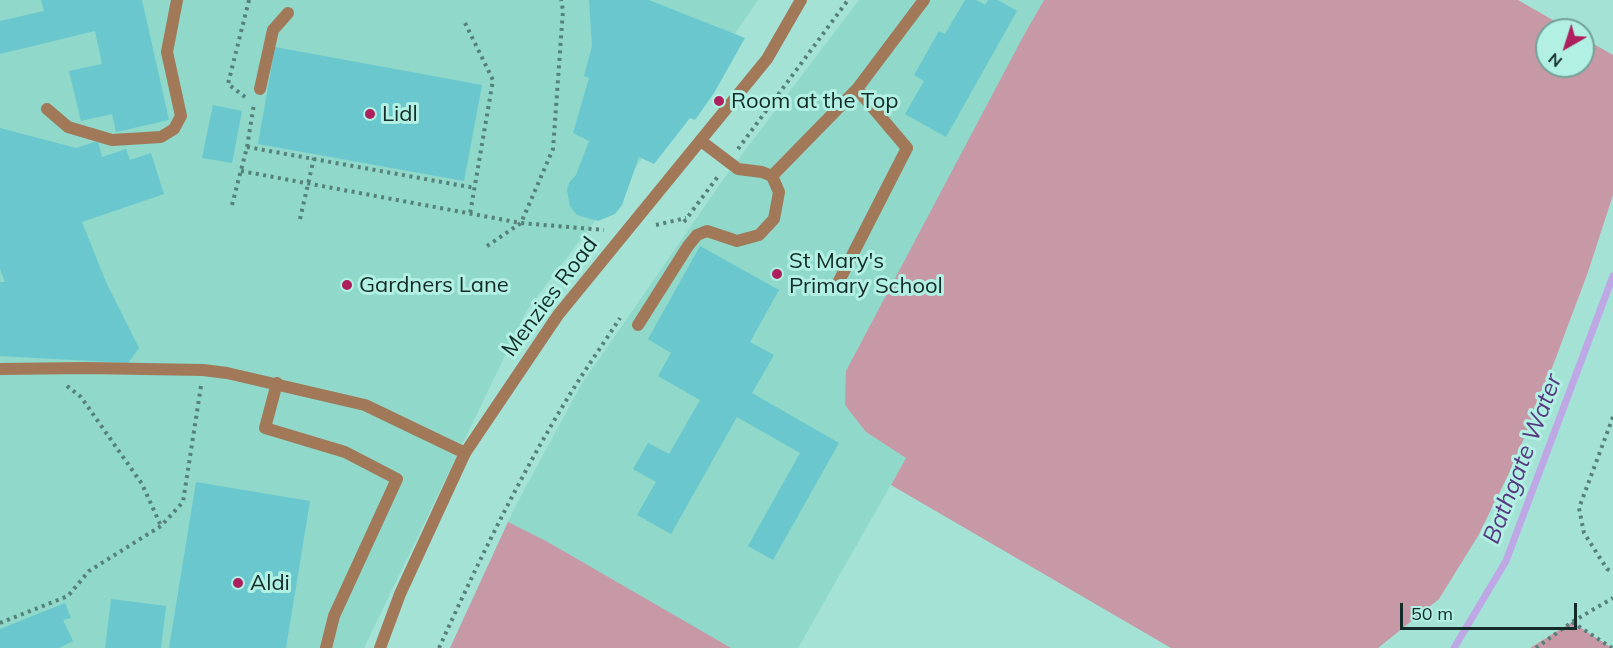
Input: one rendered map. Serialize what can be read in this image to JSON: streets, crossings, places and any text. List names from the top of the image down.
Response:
{
  "streets": {
    "street": ["Menzies Road"]
  },
  "water": ["Bathgate Water"],
  "places": [
    "Room at the Top",
    "Lidl",
    "St Mary's Primary School",
    "Gardners Lane",
    "Aldi"
  ],
  "scale_bar": "50 m",
  "north": "bottom left"
}
